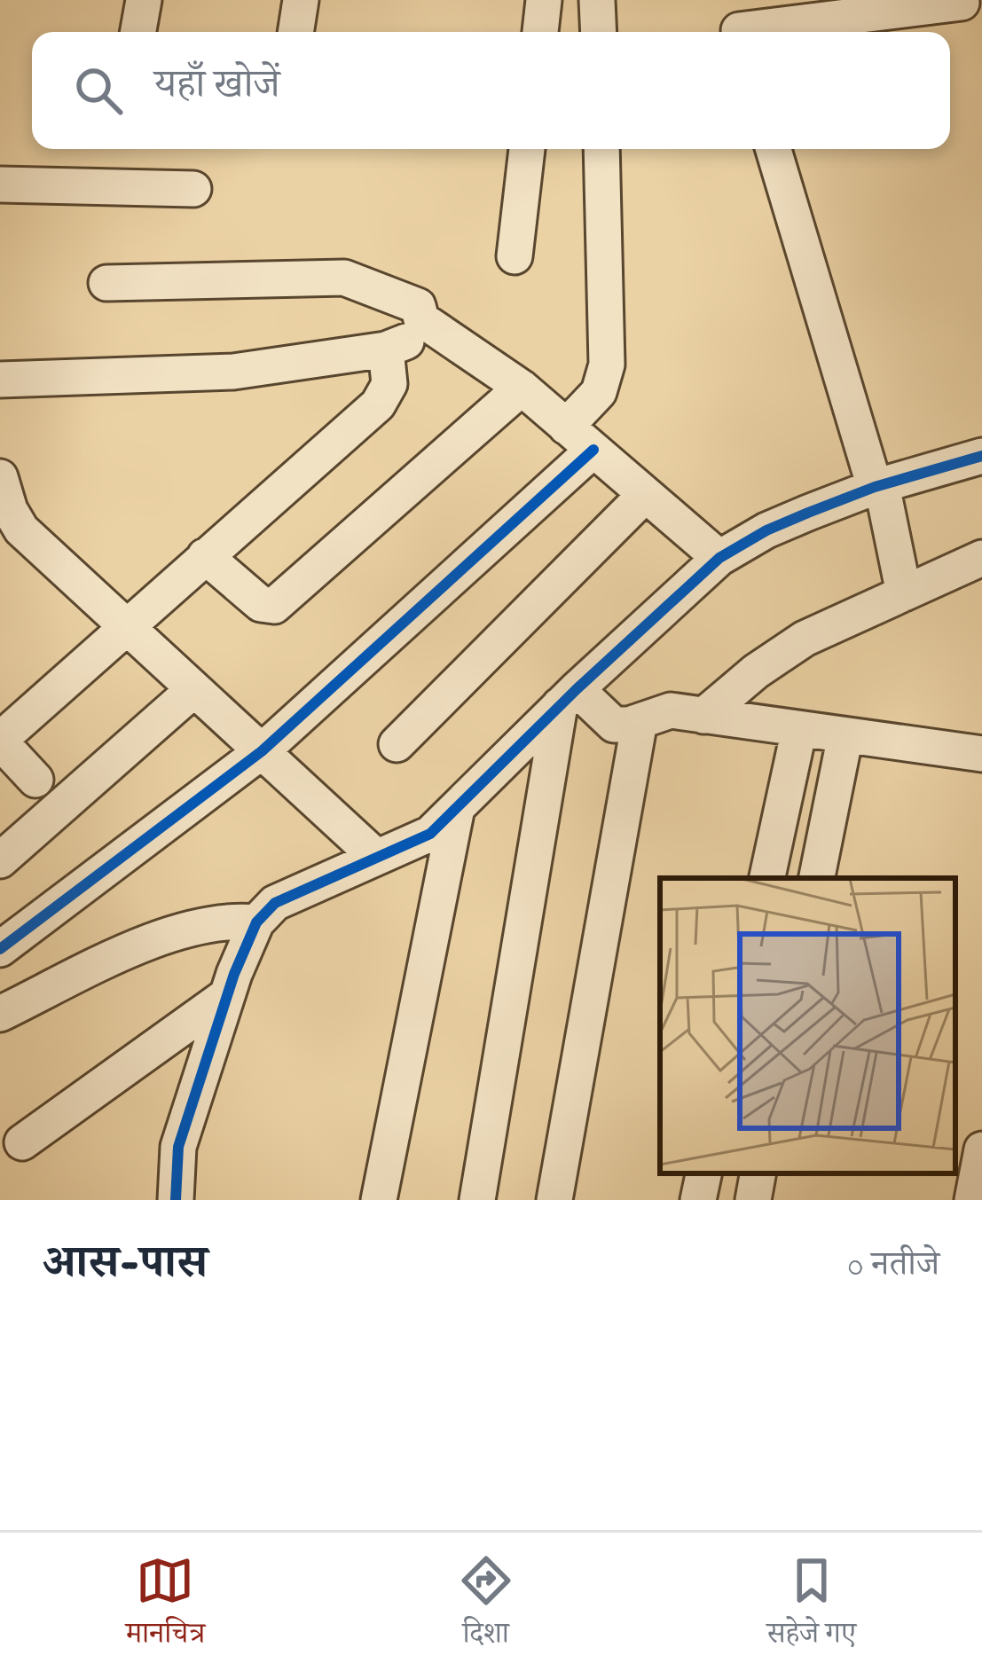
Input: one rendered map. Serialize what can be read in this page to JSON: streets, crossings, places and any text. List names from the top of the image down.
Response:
{
  "page": {
    "search": "यहाँ खोजें",
    "heading": ["आस-पास", "0 नतीजे"],
    "nav": ["मानचित्र", "दिशा", "सहेजे गए"]
  }
}
